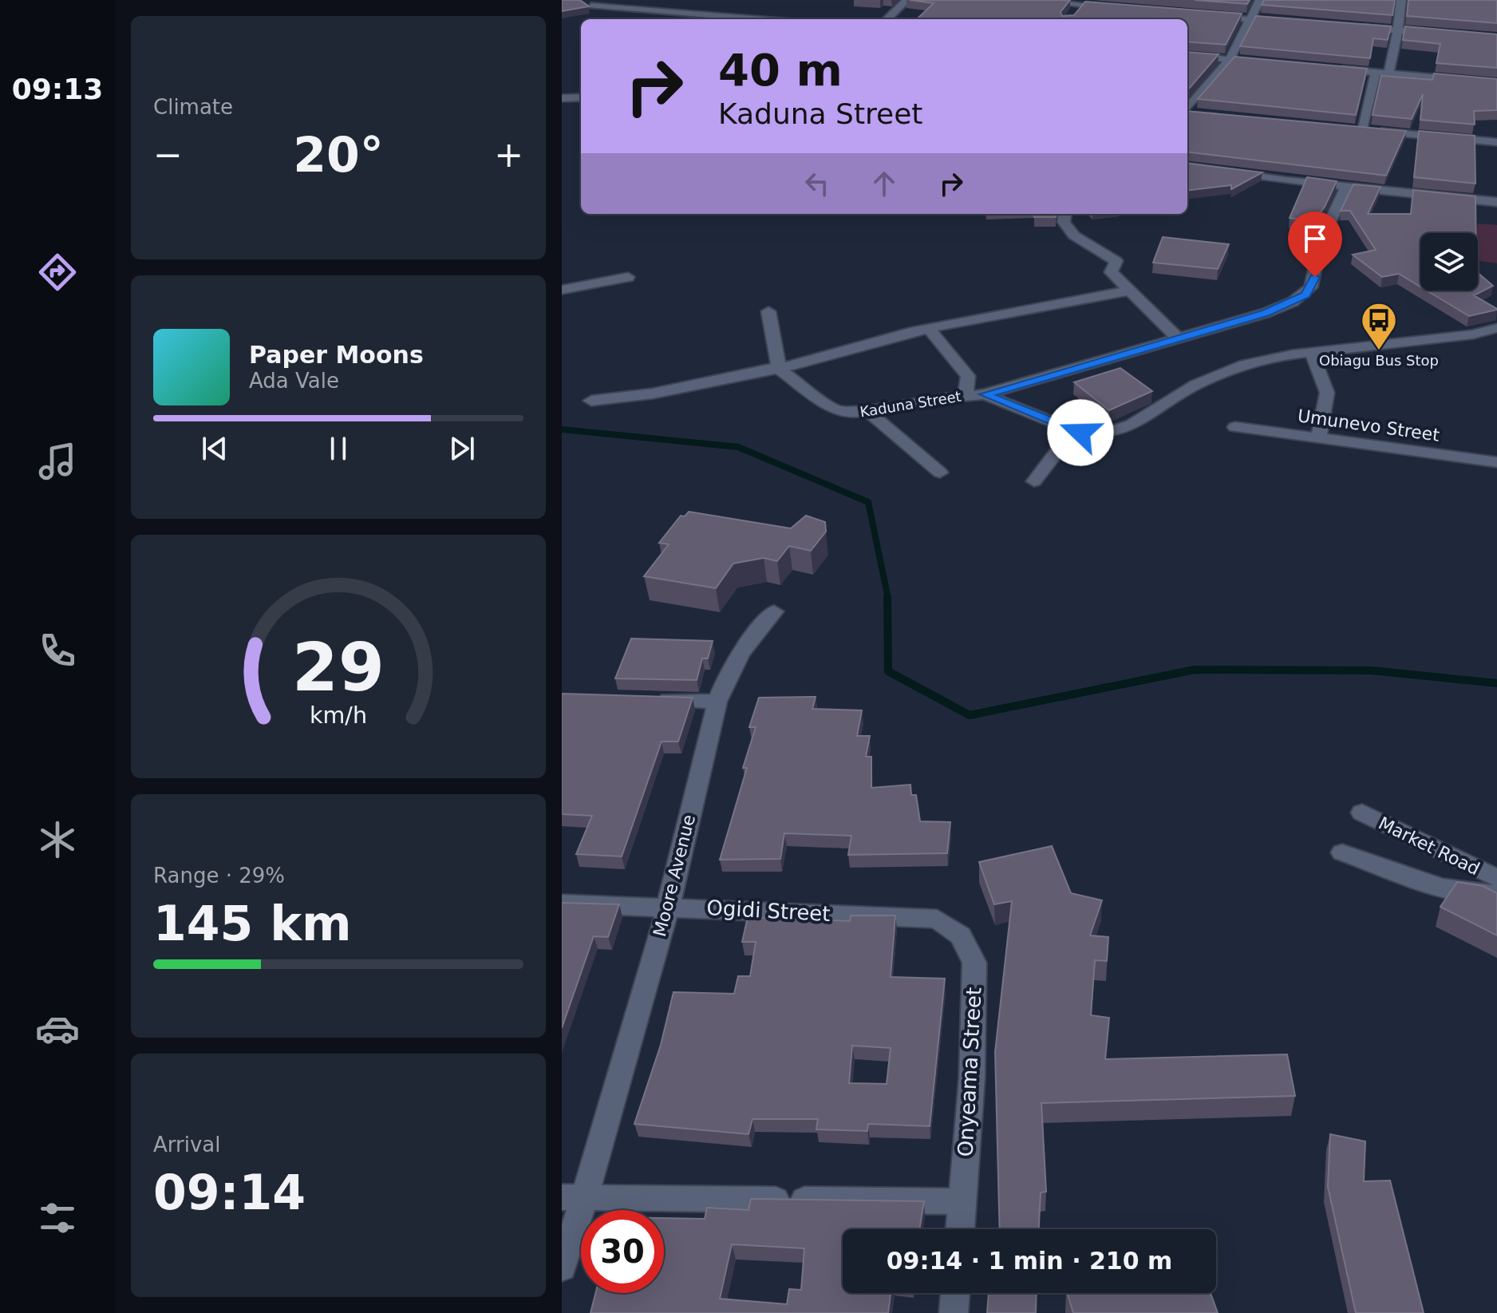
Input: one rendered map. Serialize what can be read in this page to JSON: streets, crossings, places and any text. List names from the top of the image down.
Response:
{
  "streets": {
    "street": [
      "Kaduna Street",
      "Umunevo Street",
      "Market Road",
      "Moore Avenue",
      "Ogidi Street",
      "Onyeama Street"
    ]
  },
  "crossings": [
    ["Moore Avenue", "Ogidi Street"],
    ["Ogidi Street", "Onyeama Street"]
  ],
  "places": {
    "bus stop": ["Obiagu Bus Stop"]
  },
  "page": {
    "tabs": "09:13",
    "tile": [
      "Climate",
      ["Range · 29%", "145 km"],
      ["Arrival", "09:14"]
    ],
    "turn": ["40 m", "Kaduna Street"],
    "heat": ["−", "20°", "+"],
    "song": ["Paper Moons", "Ada Vale"],
    "limit": "30",
    "trip": "09:14 · 1 min · 210 m",
    "gauge": ["29", "km/h"]
  }
}
